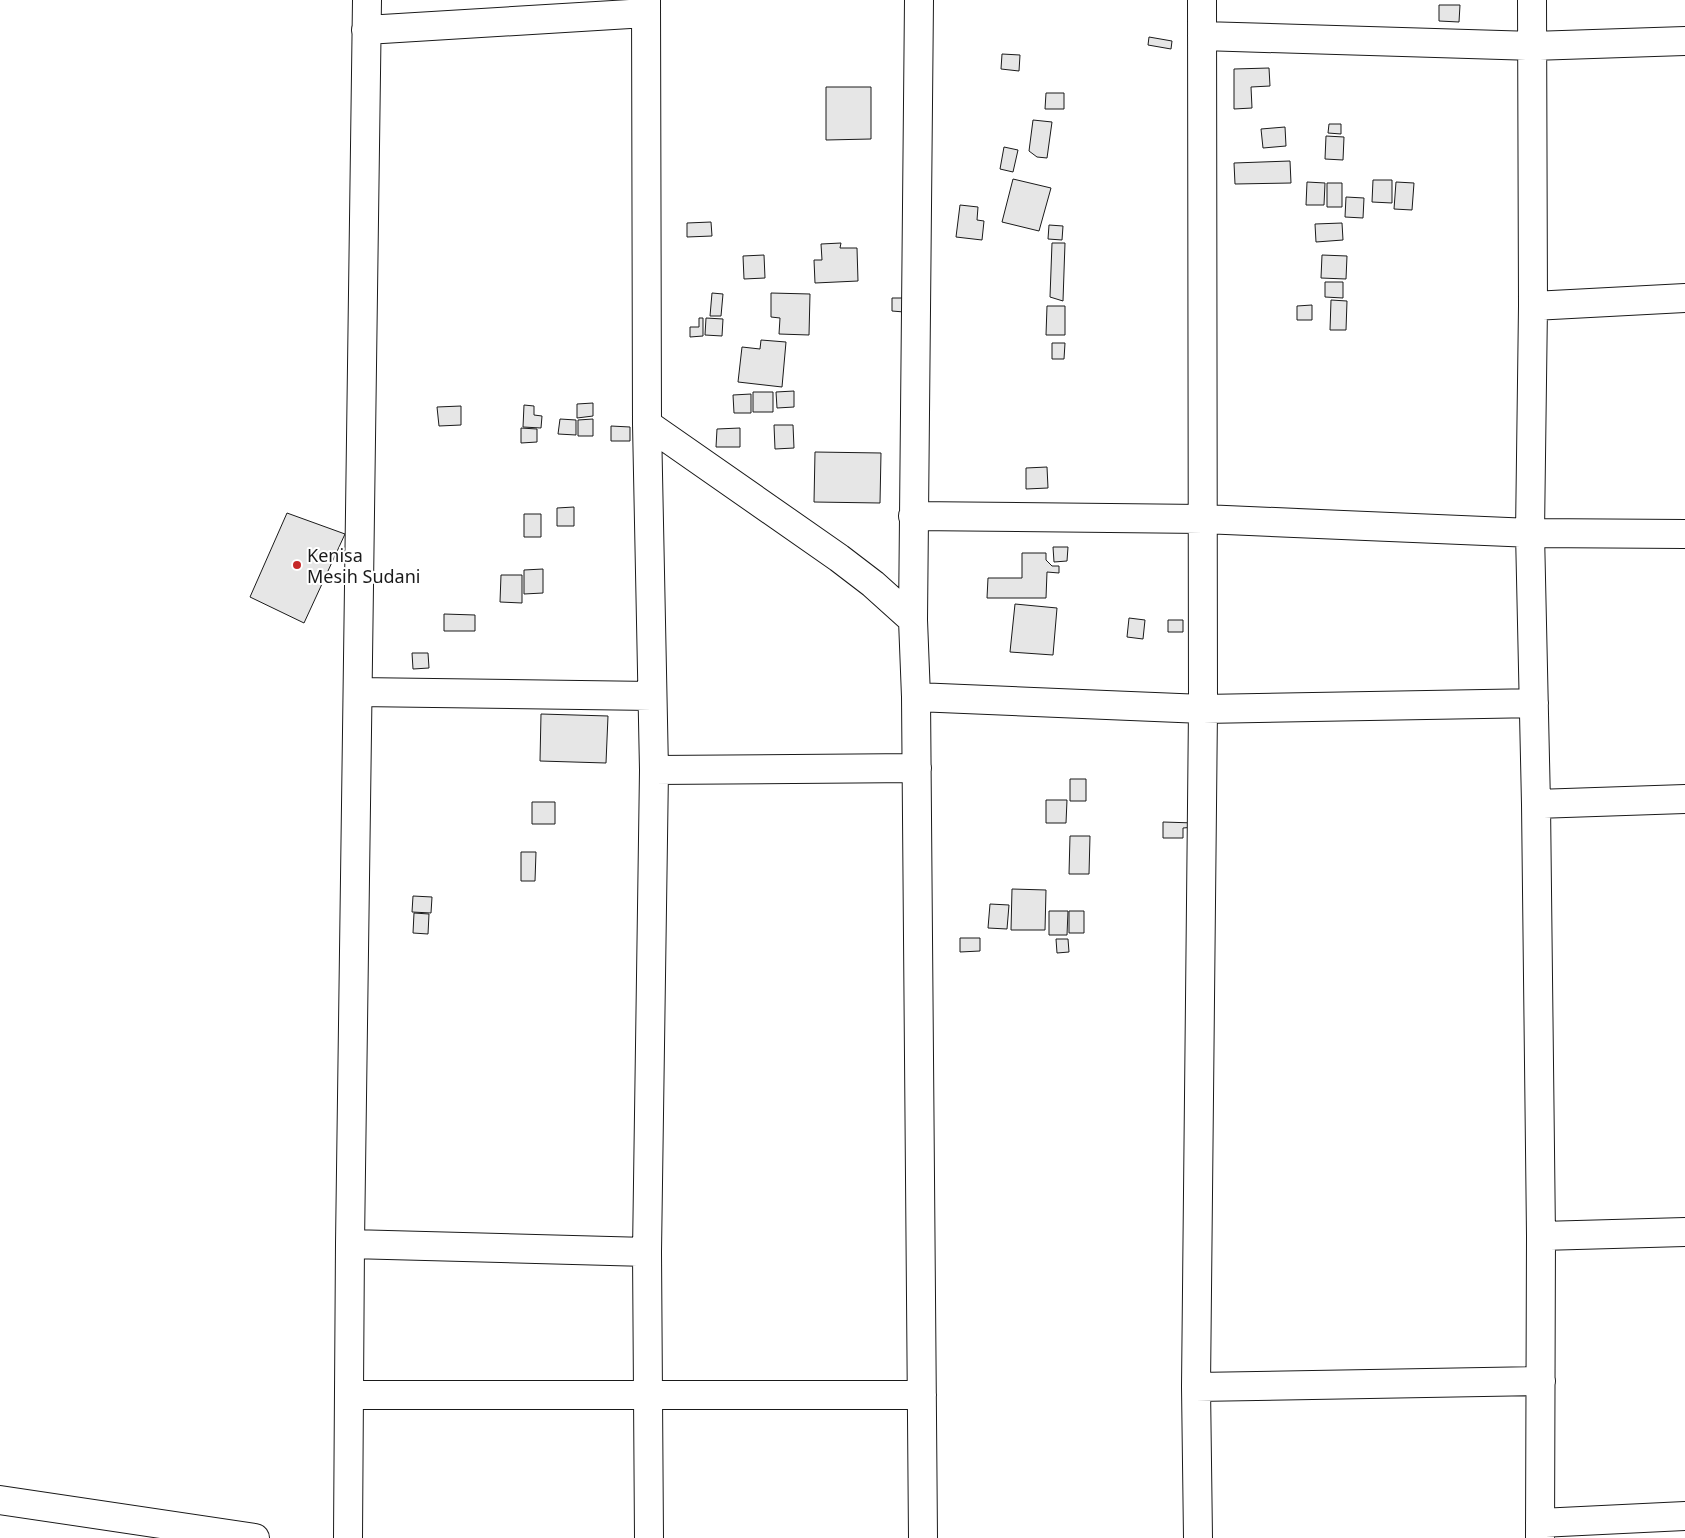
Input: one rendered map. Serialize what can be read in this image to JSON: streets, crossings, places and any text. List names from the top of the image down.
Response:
{
  "places": ["Kenisa Mesih Sudani"]
}
